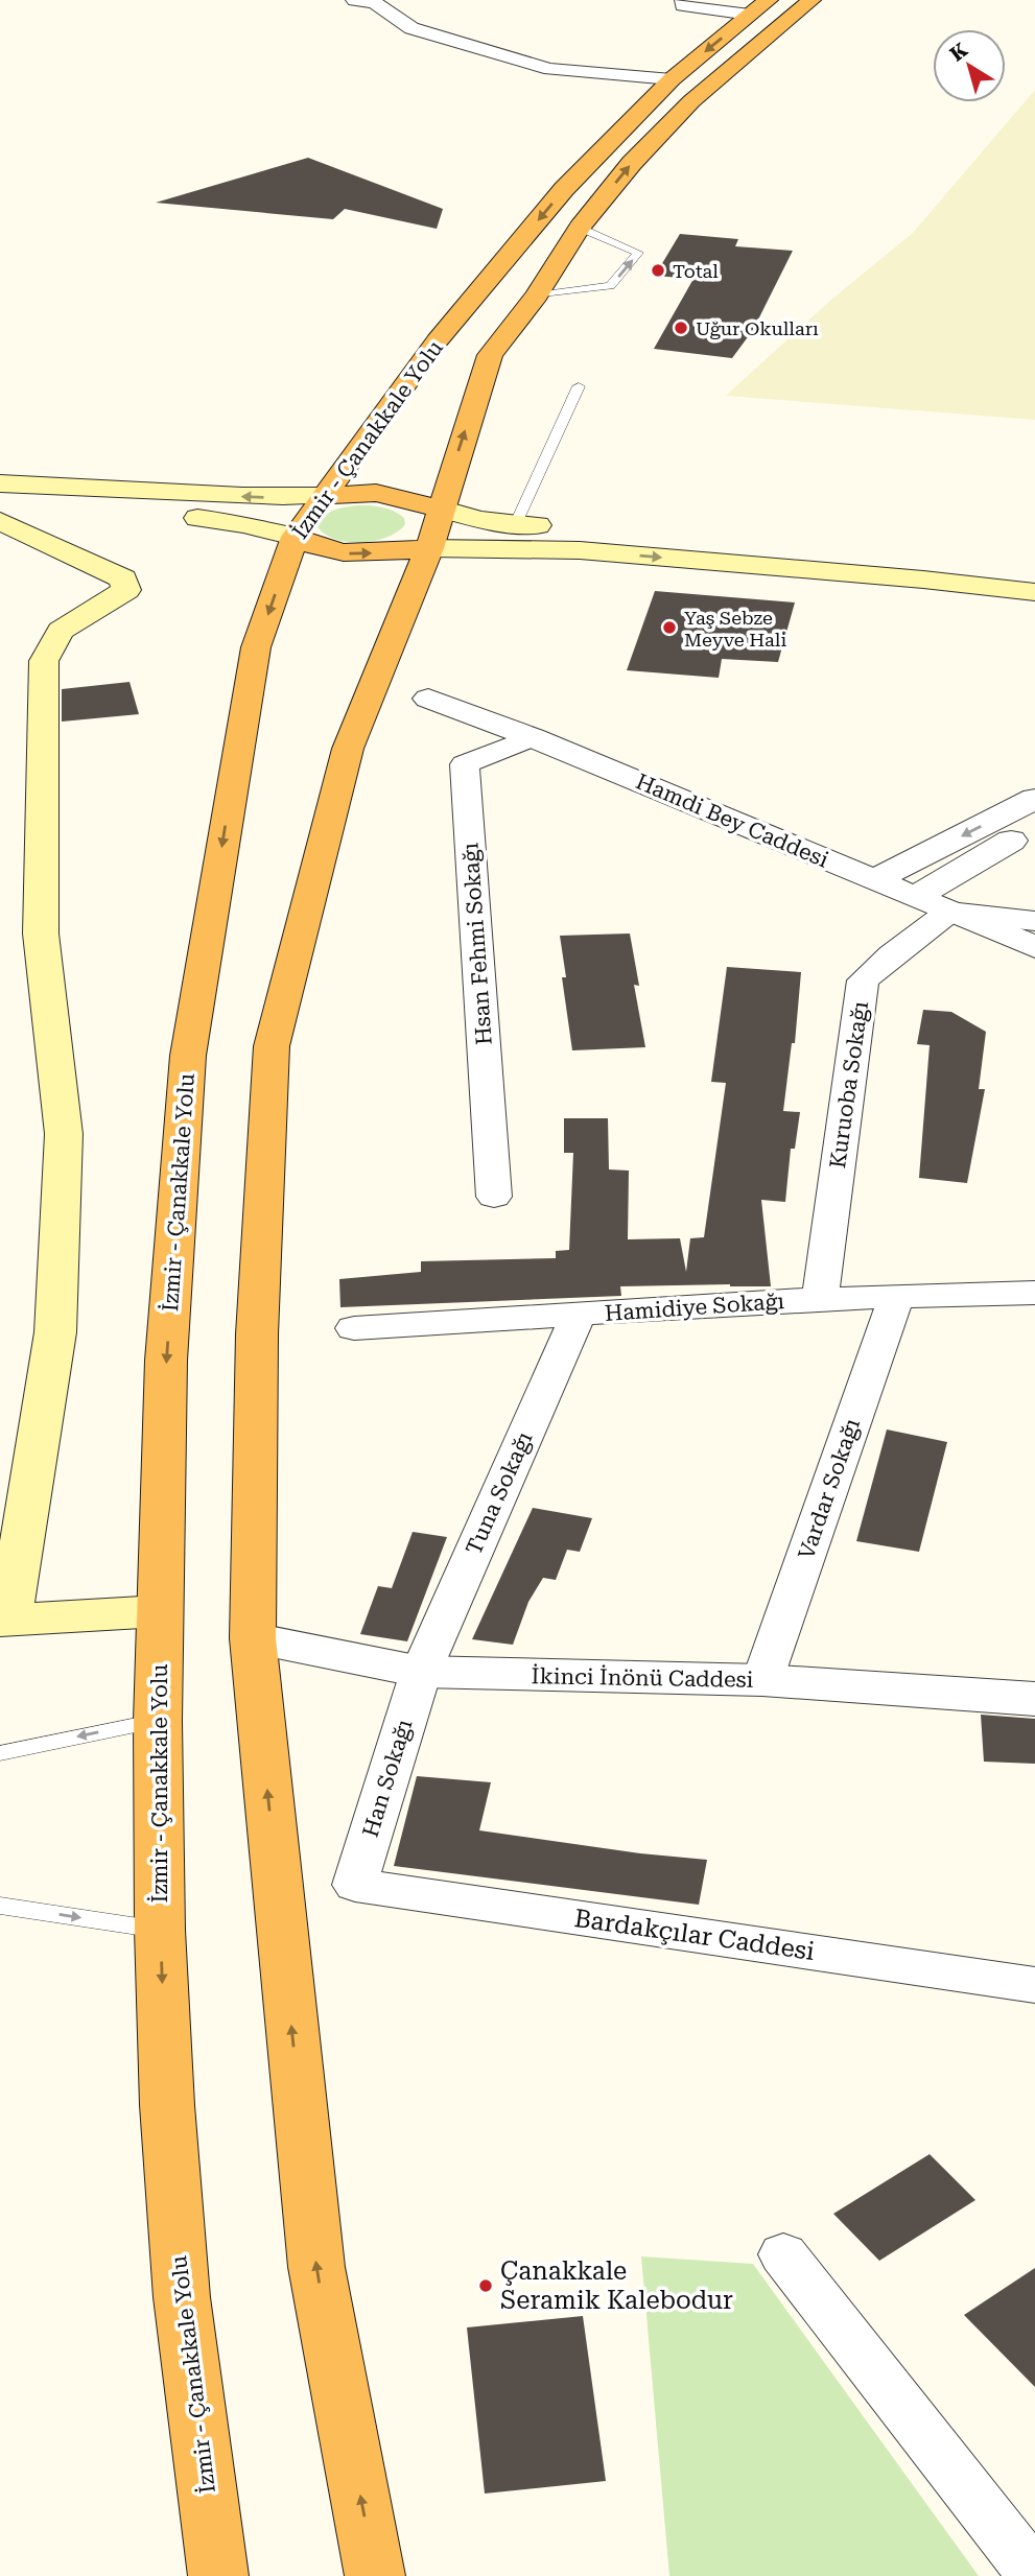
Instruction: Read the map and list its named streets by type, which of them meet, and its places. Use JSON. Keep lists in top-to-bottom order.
{
  "streets": {
    "highway": ["İzmir - Çanakkale Yolu"],
    "street": [
      "Hamdi Bey Caddesi",
      "Hsan Fehmi Sokağı",
      "Kuruoba Sokağı",
      "Hamidiye Sokağı",
      "Vardar Sokağı",
      "Tuna Sokağı",
      "İkinci İnönü Caddesi",
      "Han Sokağı",
      "Bardakçılar Caddesi"
    ]
  },
  "crossings": [
    ["Hamdi Bey Caddesi", "Hsan Fehmi Sokağı"],
    ["Hamdi Bey Caddesi", "Kuruoba Sokağı"],
    ["Kuruoba Sokağı", "Hamidiye Sokağı"],
    ["Hamidiye Sokağı", "Vardar Sokağı"],
    ["Hamidiye Sokağı", "Tuna Sokağı"],
    ["Vardar Sokağı", "İkinci İnönü Caddesi"],
    ["Tuna Sokağı", "İkinci İnönü Caddesi"],
    ["Tuna Sokağı", "Han Sokağı"],
    ["İkinci İnönü Caddesi", "Han Sokağı"],
    ["Han Sokağı", "Bardakçılar Caddesi"]
  ],
  "places": [
    "Total",
    "Uğur Okulları",
    "Yaş Sebze Meyve Hali",
    "Çanakkale Seramik Kalebodur"
  ],
  "north": "top left"
}
